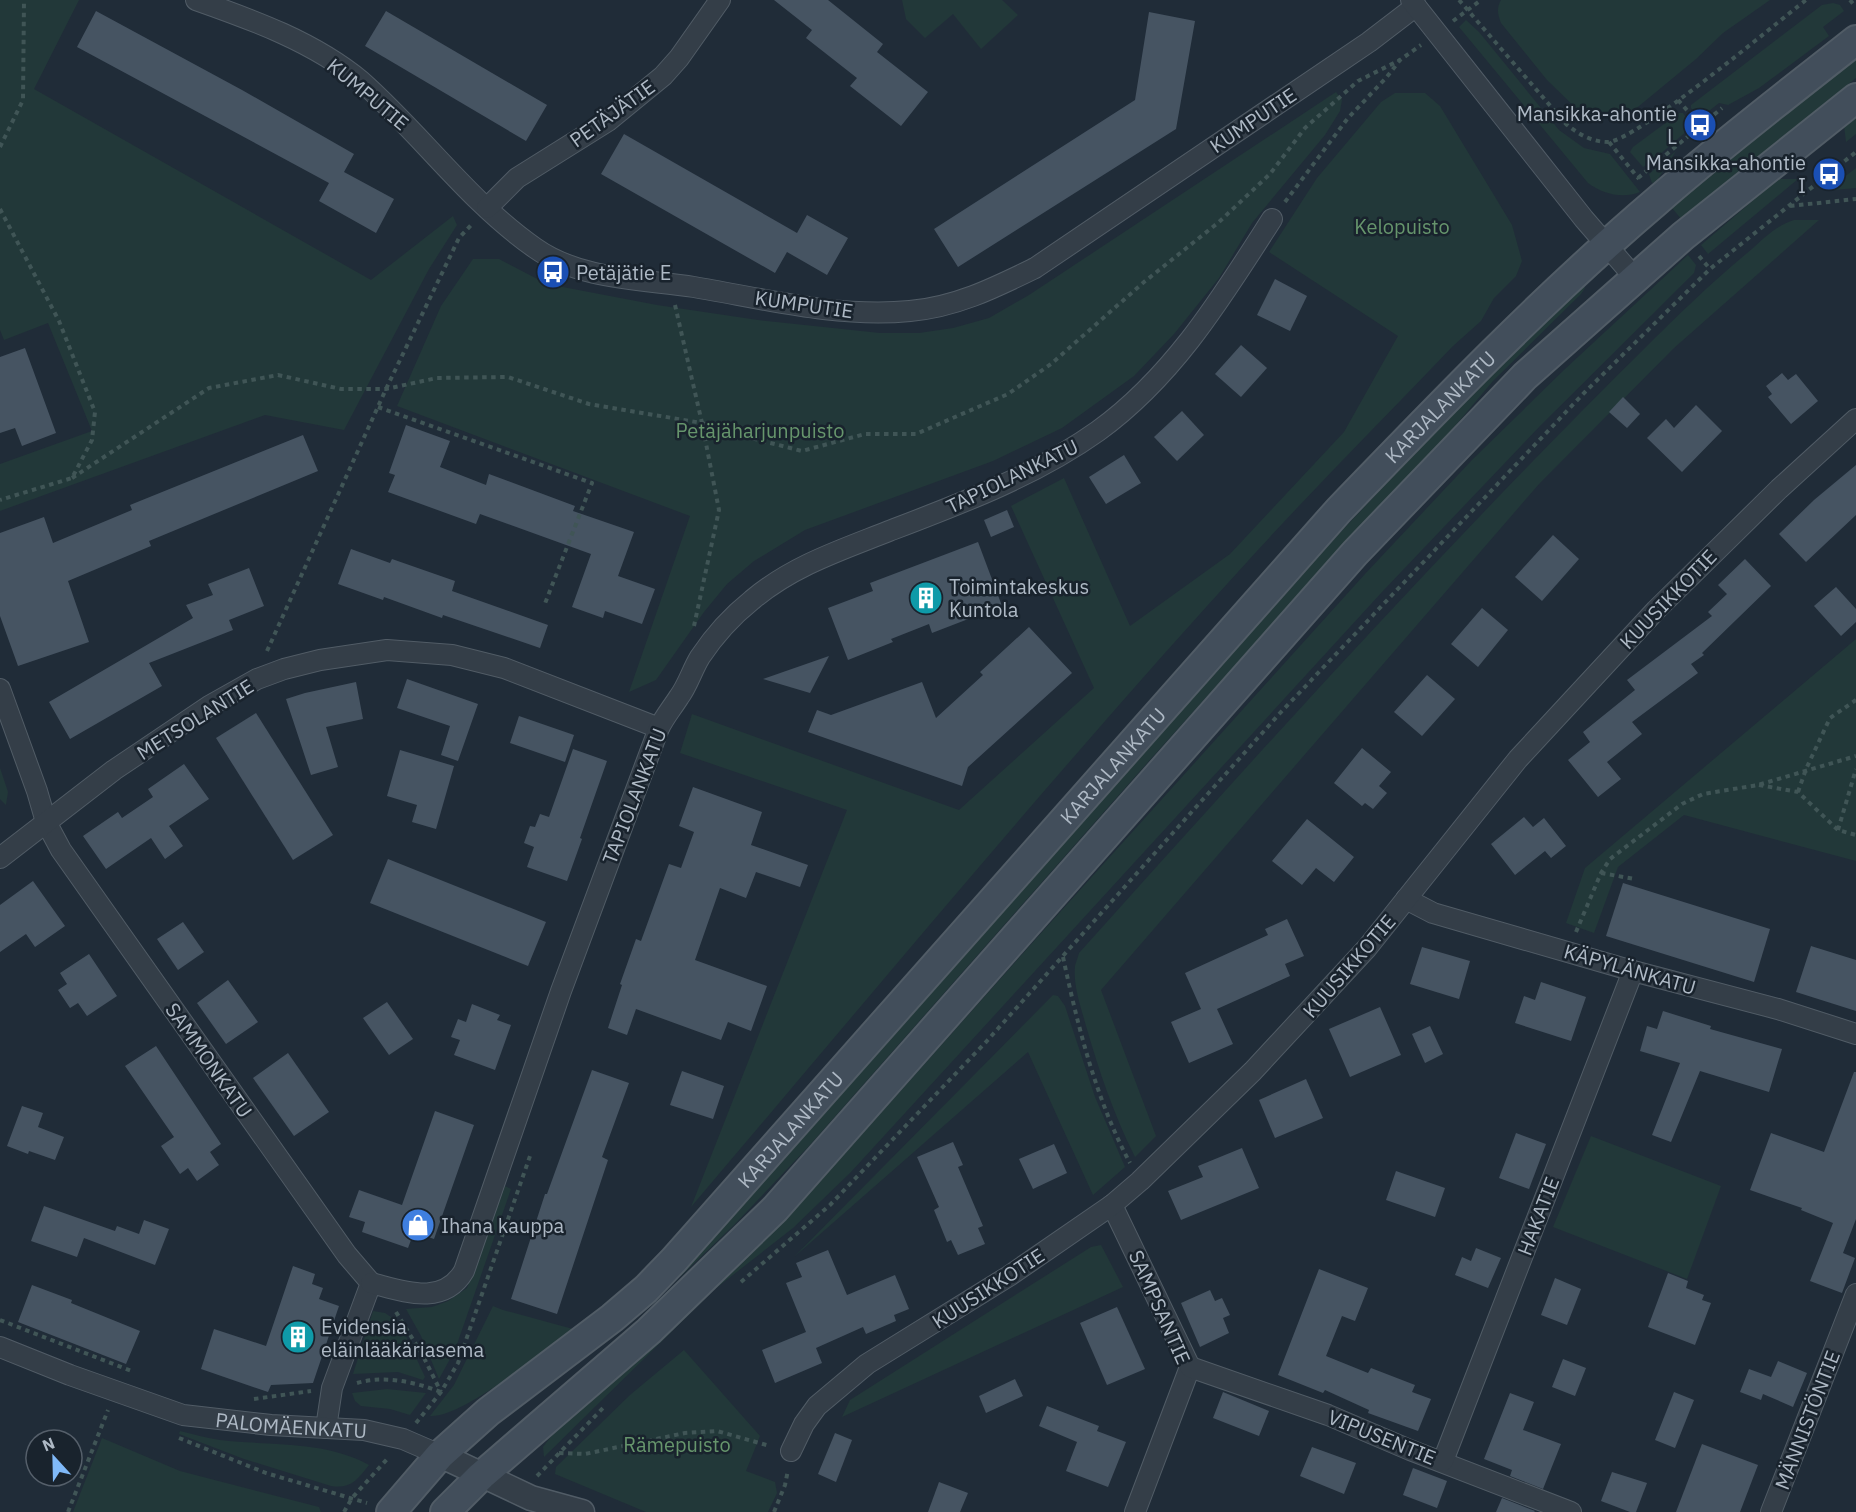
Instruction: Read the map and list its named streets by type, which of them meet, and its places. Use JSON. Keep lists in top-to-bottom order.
{
  "streets": {
    "main road": ["KARJALANKATU"],
    "street": [
      "KUMPUTIE",
      "PETÄJÄTIE",
      "TAPIOLANKATU",
      "KUUSIKKOTIE",
      "METSOLANTIE",
      "KÄPYLÄNKATU",
      "SAMMONKATU",
      "HAKATIE",
      "SAMPSANTIE",
      "MÄNNISTÖNTIE",
      "PALOMÄENKATU",
      "VIPUSENTIE"
    ]
  },
  "crossings": [
    ["KUMPUTIE", "PETÄJÄTIE"],
    ["KARJALANKATU", "PALOMÄENKATU"],
    ["TAPIOLANKATU", "METSOLANTIE"],
    ["TAPIOLANKATU", "SAMMONKATU"],
    ["KUUSIKKOTIE", "KÄPYLÄNKATU"],
    ["KUUSIKKOTIE", "SAMPSANTIE"],
    ["METSOLANTIE", "SAMMONKATU"],
    ["KÄPYLÄNKATU", "HAKATIE"],
    ["HAKATIE", "VIPUSENTIE"],
    ["SAMPSANTIE", "VIPUSENTIE"]
  ],
  "parks": ["Kelopuisto", "Petäjäharjunpuisto", "Rämepuisto"],
  "places": {
    "bus stop": ["Mansikka-ahontie L", "Mansikka-ahontie I", "Petäjätie E"],
    "building": ["Toimintakeskus Kuntola", "Evidensia eläinlääkäriasema"],
    "shop": ["Ihana kauppa"]
  },
  "north": "top"
}
